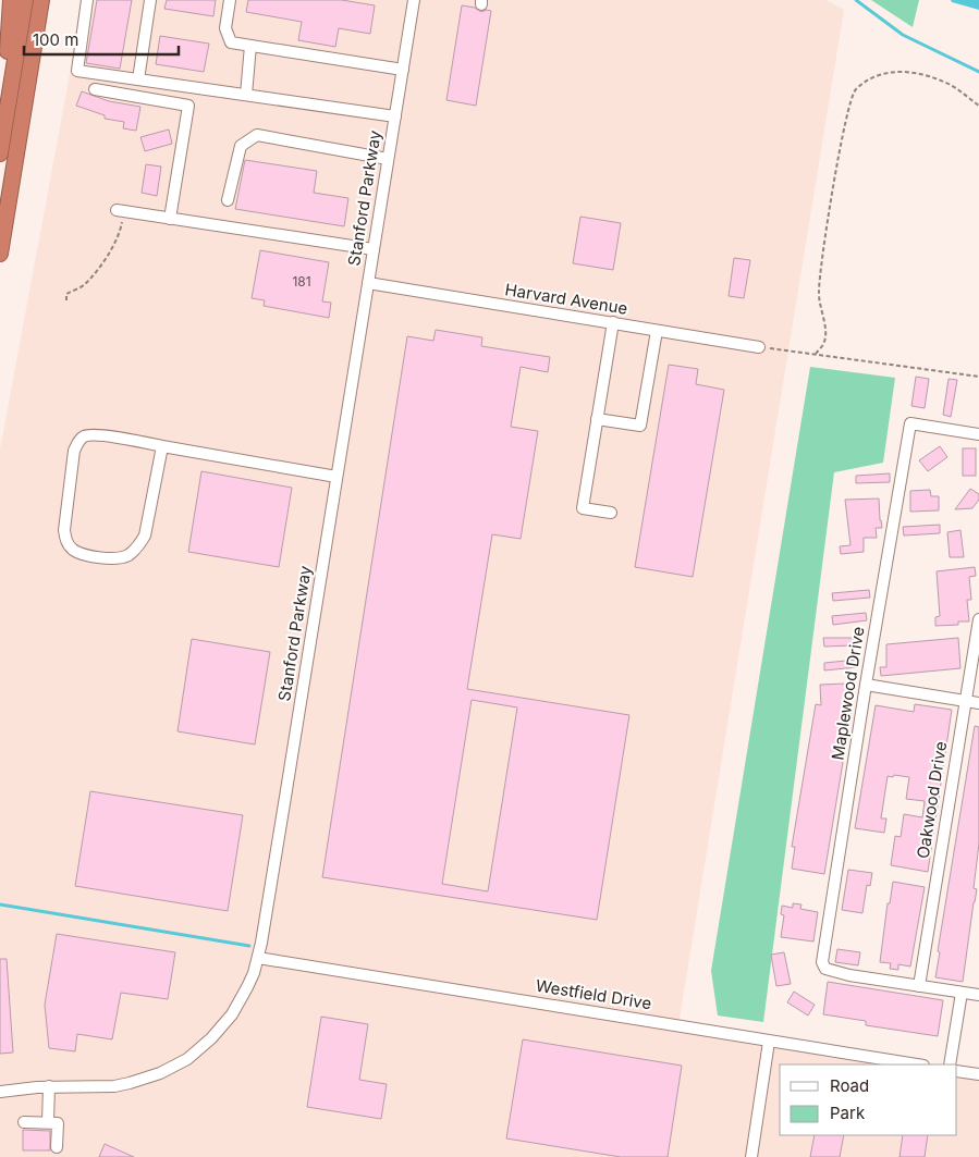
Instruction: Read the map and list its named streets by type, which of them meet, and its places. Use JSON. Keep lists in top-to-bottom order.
{
  "streets": {
    "street": [
      "Stanford Parkway",
      "Harvard Avenue",
      "Maplewood Drive",
      "Oakwood Drive",
      "Westfield Drive"
    ]
  },
  "crossings": [
    ["Stanford Parkway", "Harvard Avenue"],
    ["Stanford Parkway", "Westfield Drive"],
    ["Maplewood Drive", "Oakwood Drive"]
  ],
  "house_numbers": ["181"],
  "legend": ["Road", "Park"],
  "scale_bar": "100 m"
}
